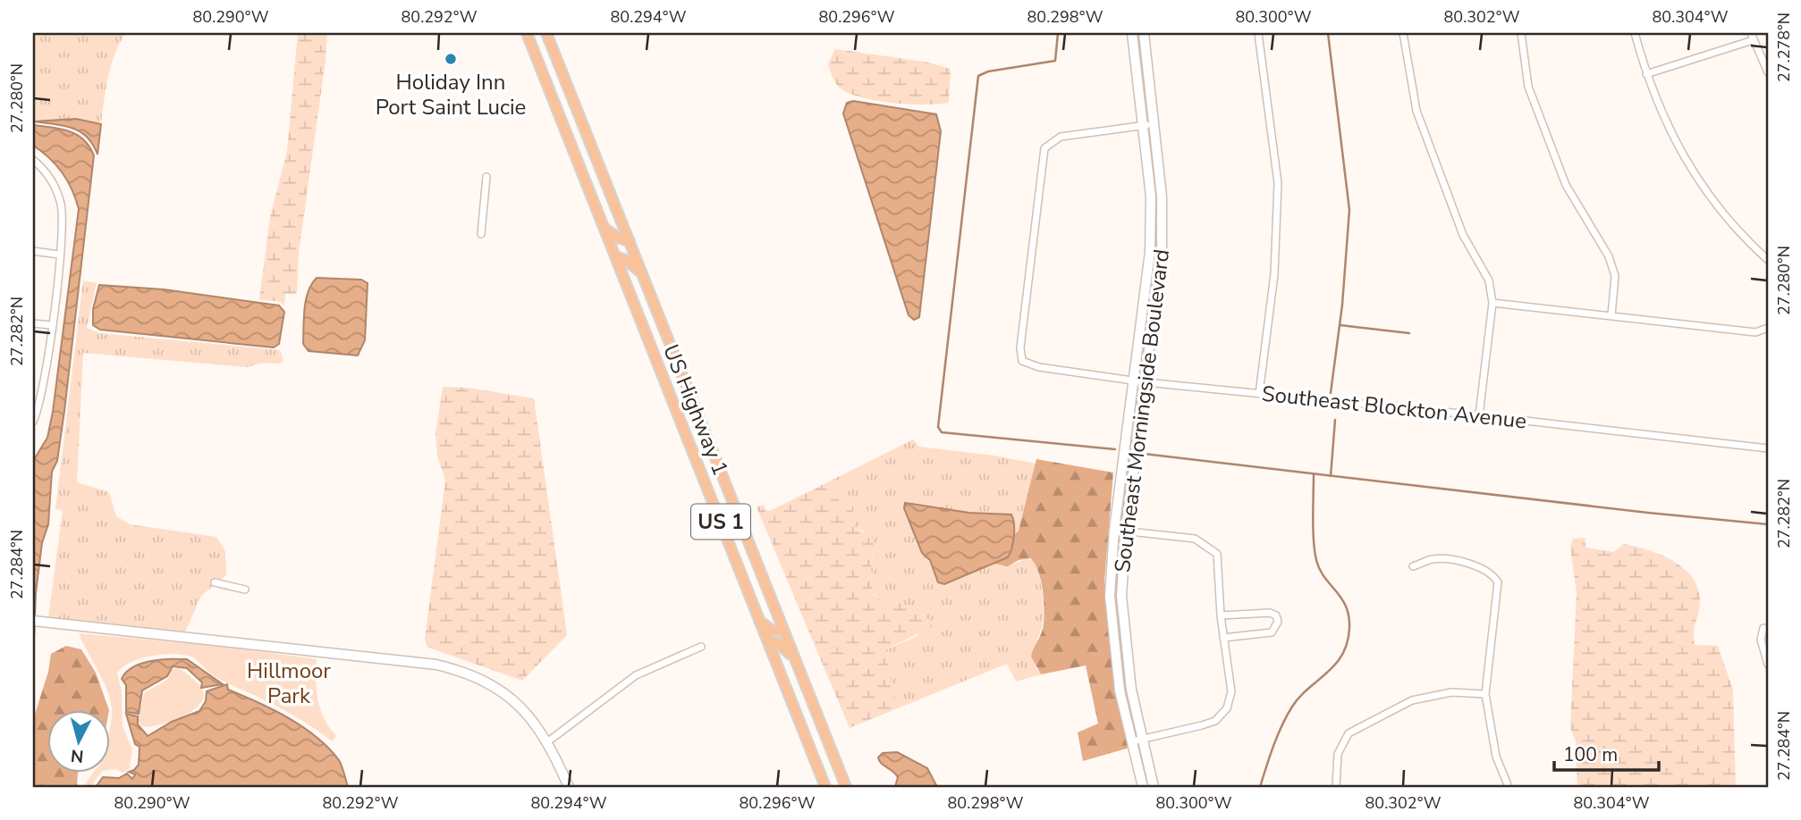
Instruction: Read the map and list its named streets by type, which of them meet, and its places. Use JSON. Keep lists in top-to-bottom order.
{
  "streets": {
    "main road": ["US Highway 1", "US 1"],
    "street": ["Southeast Blockton Avenue", "Southeast Morningside Boulevard"]
  },
  "crossings": [
    ["Southeast Blockton Avenue", "Southeast Morningside Boulevard"]
  ],
  "parks": ["Hillmoor Park"],
  "places": ["Holiday Inn Port Saint Lucie"],
  "scale_bar": "100 m",
  "north": "bottom",
  "coordinates": [
    "80.290°W",
    "80.292°W",
    "80.294°W",
    "80.296°W",
    "80.298°W",
    "80.300°W",
    "80.302°W",
    "80.304°W",
    "27.278°N",
    "27.280°N",
    "27.282°N",
    "27.284°N"
  ]
}
